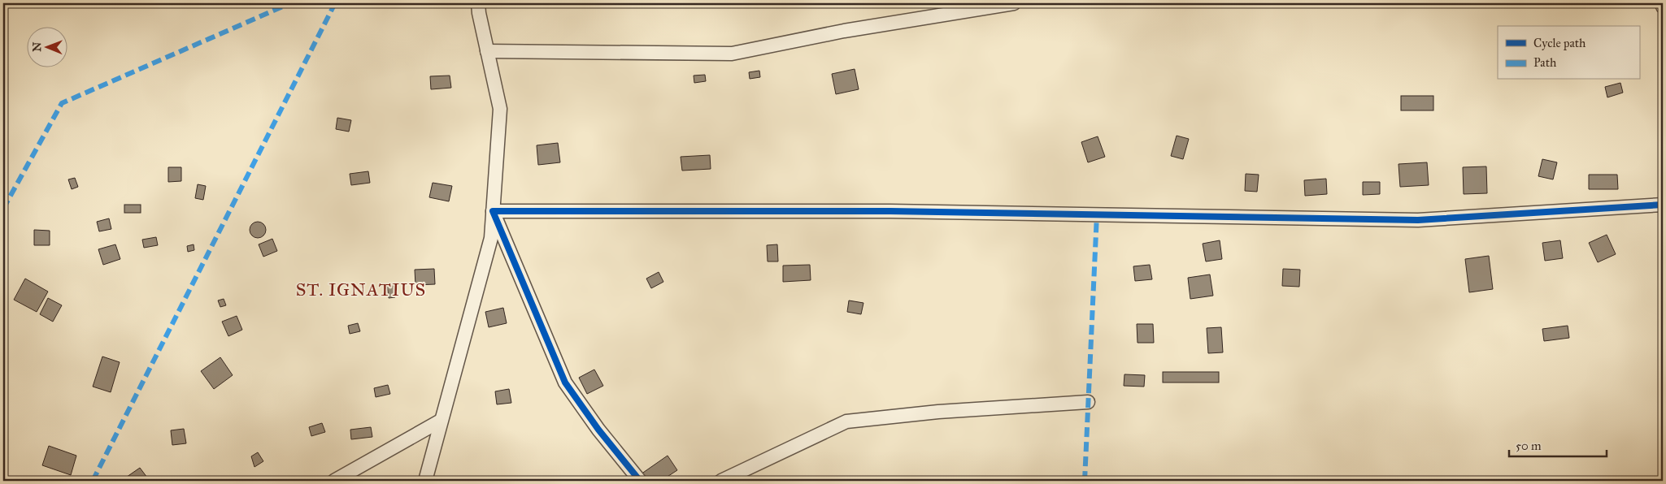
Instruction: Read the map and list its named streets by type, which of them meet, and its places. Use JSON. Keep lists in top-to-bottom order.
{
  "districts": ["ST. IGNATIUS"],
  "legend": ["Cycle path", "Path"],
  "scale_bar": "50 m",
  "north": "left"
}
